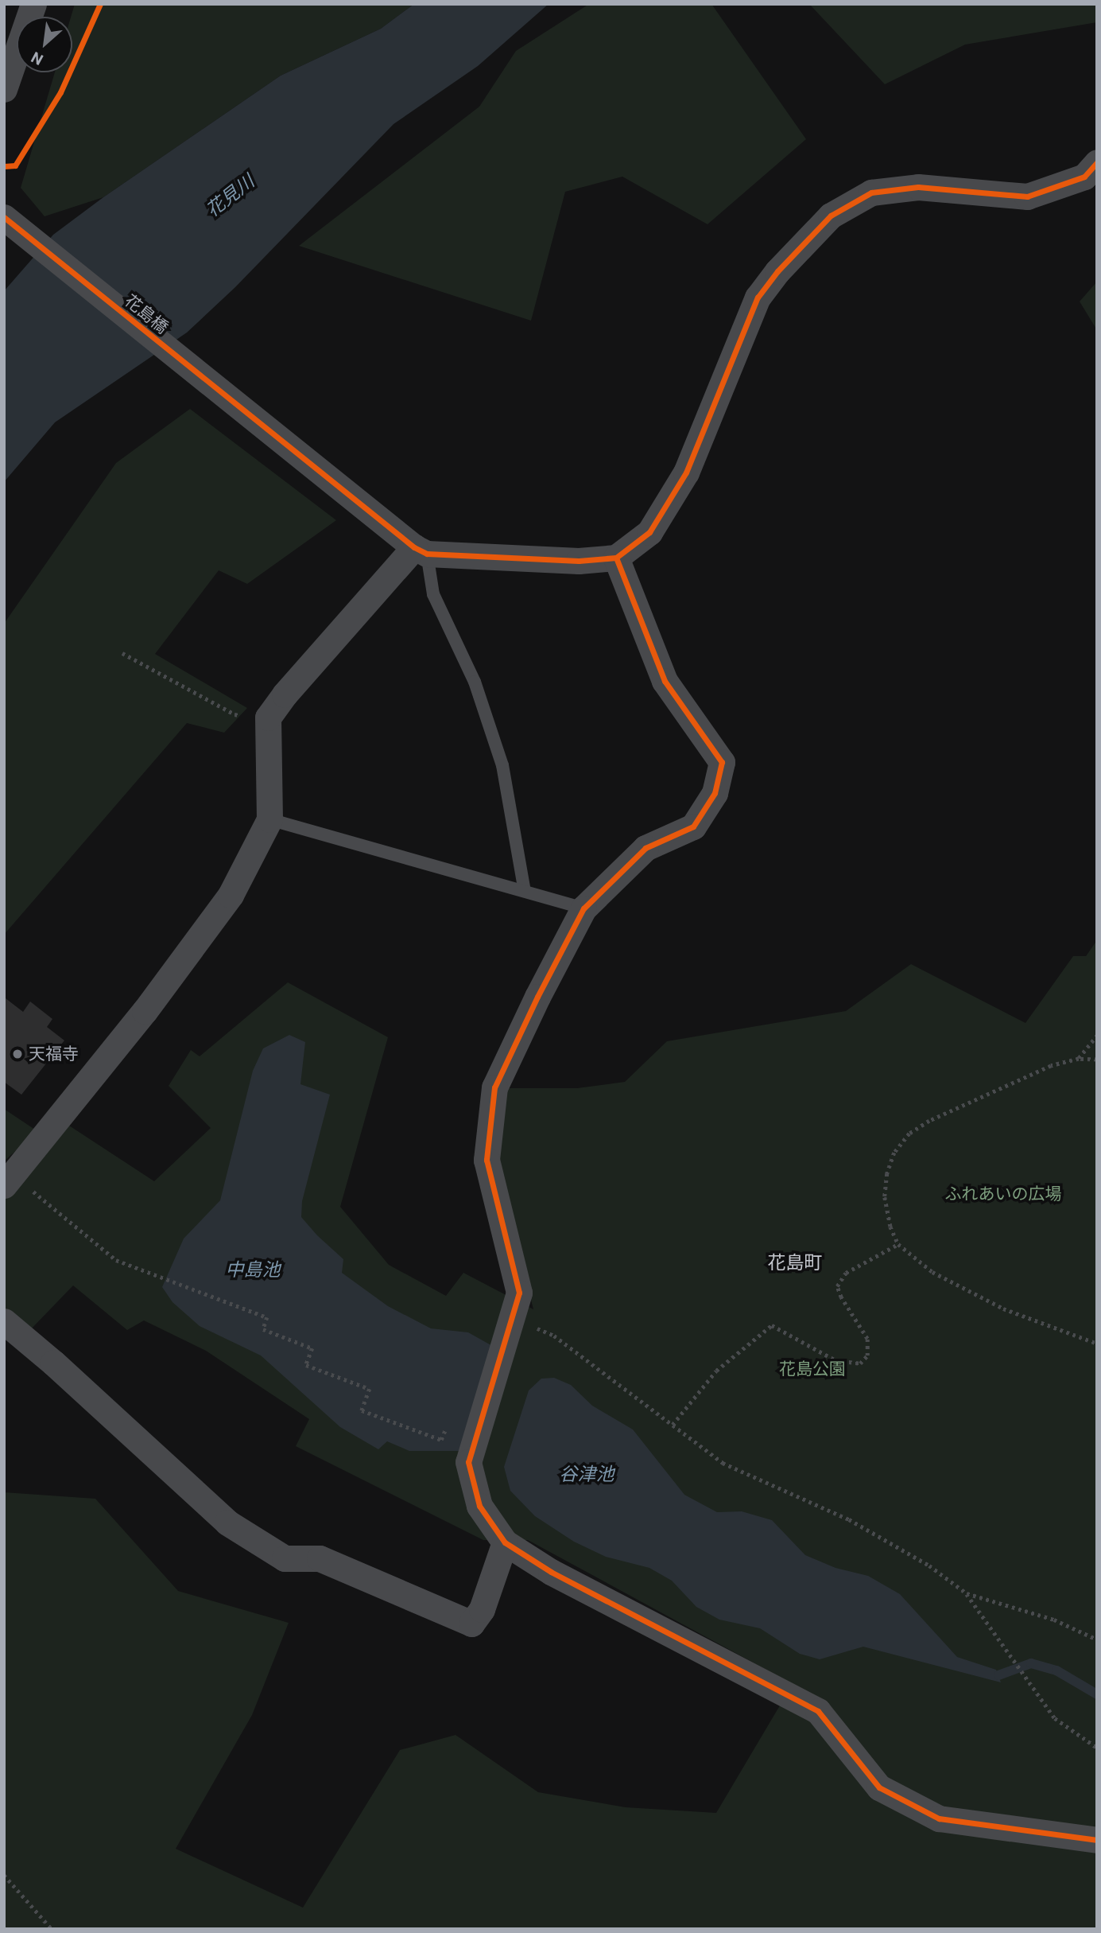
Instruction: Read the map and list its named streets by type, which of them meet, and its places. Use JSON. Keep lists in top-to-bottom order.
{
  "streets": {
    "street": ["花島橋"]
  },
  "districts": ["花島町"],
  "water": ["花見川", "中島池", "谷津池"],
  "parks": ["ふれあいの広場", "花島公園"],
  "places": ["天福寺"],
  "north": "bottom left"
}
